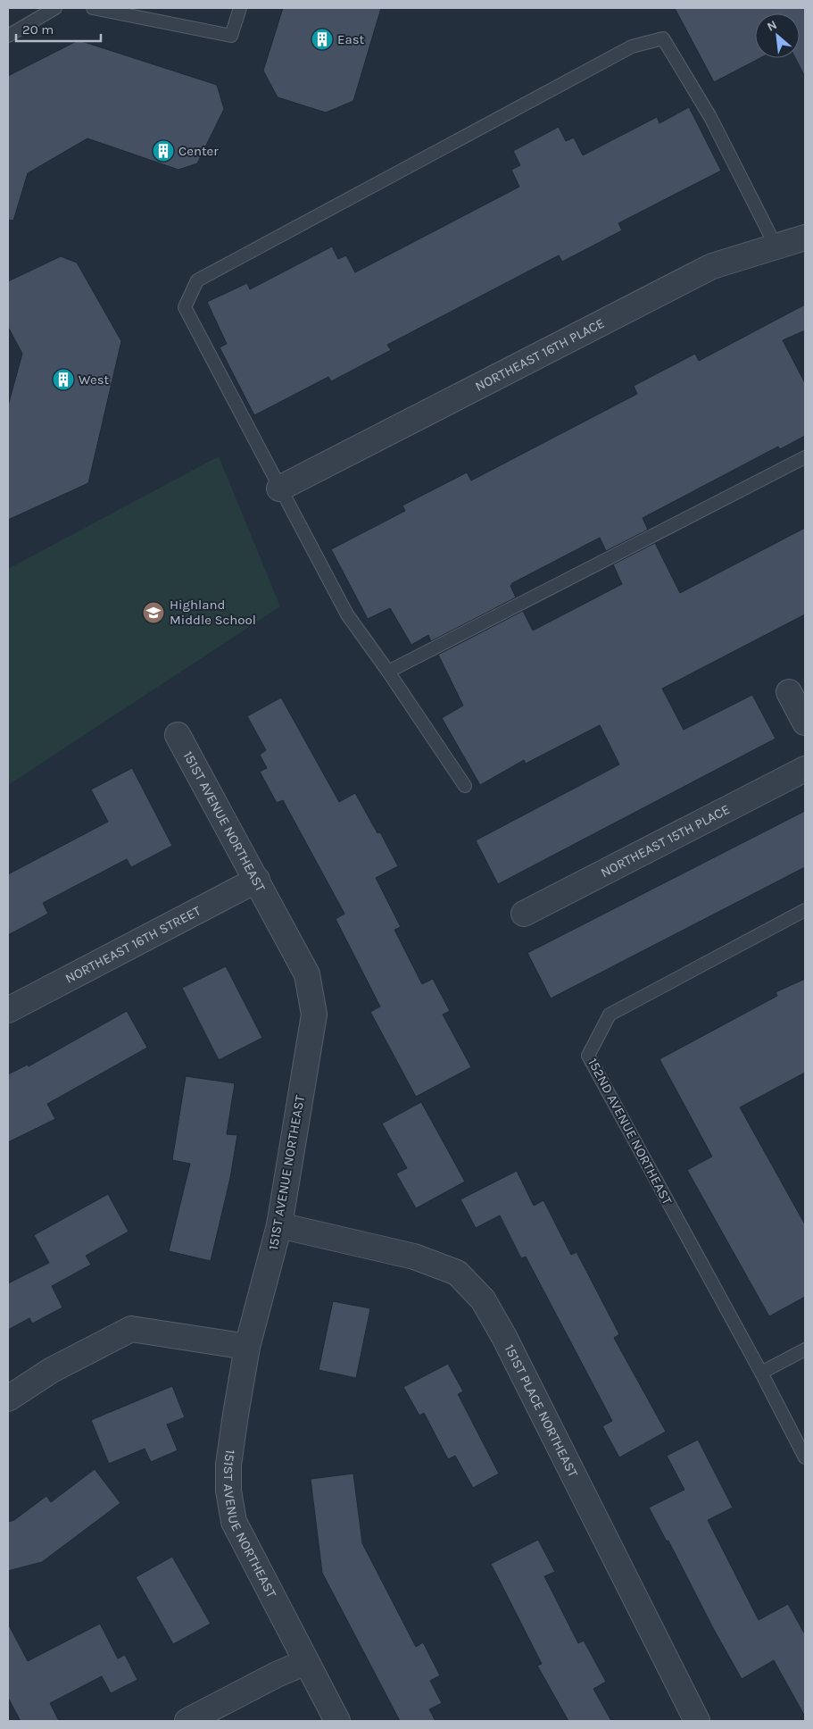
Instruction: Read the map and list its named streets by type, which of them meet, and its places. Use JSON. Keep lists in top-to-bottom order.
{
  "streets": {
    "street": [
      "NORTHEAST 16TH PLACE",
      "151ST AVENUE NORTHEAST",
      "NORTHEAST 15TH PLACE",
      "NORTHEAST 16TH STREET",
      "151ST PLACE NORTHEAST"
    ],
    "lane": ["152ND AVENUE NORTHEAST"]
  },
  "crossings": [
    ["151ST AVENUE NORTHEAST", "NORTHEAST 16TH STREET"],
    ["151ST AVENUE NORTHEAST", "151ST PLACE NORTHEAST"]
  ],
  "places": {
    "building": ["East", "Center", "West"],
    "school or university": ["Highland Middle School"]
  },
  "scale_bar": "20 m",
  "north": "top left"
}
